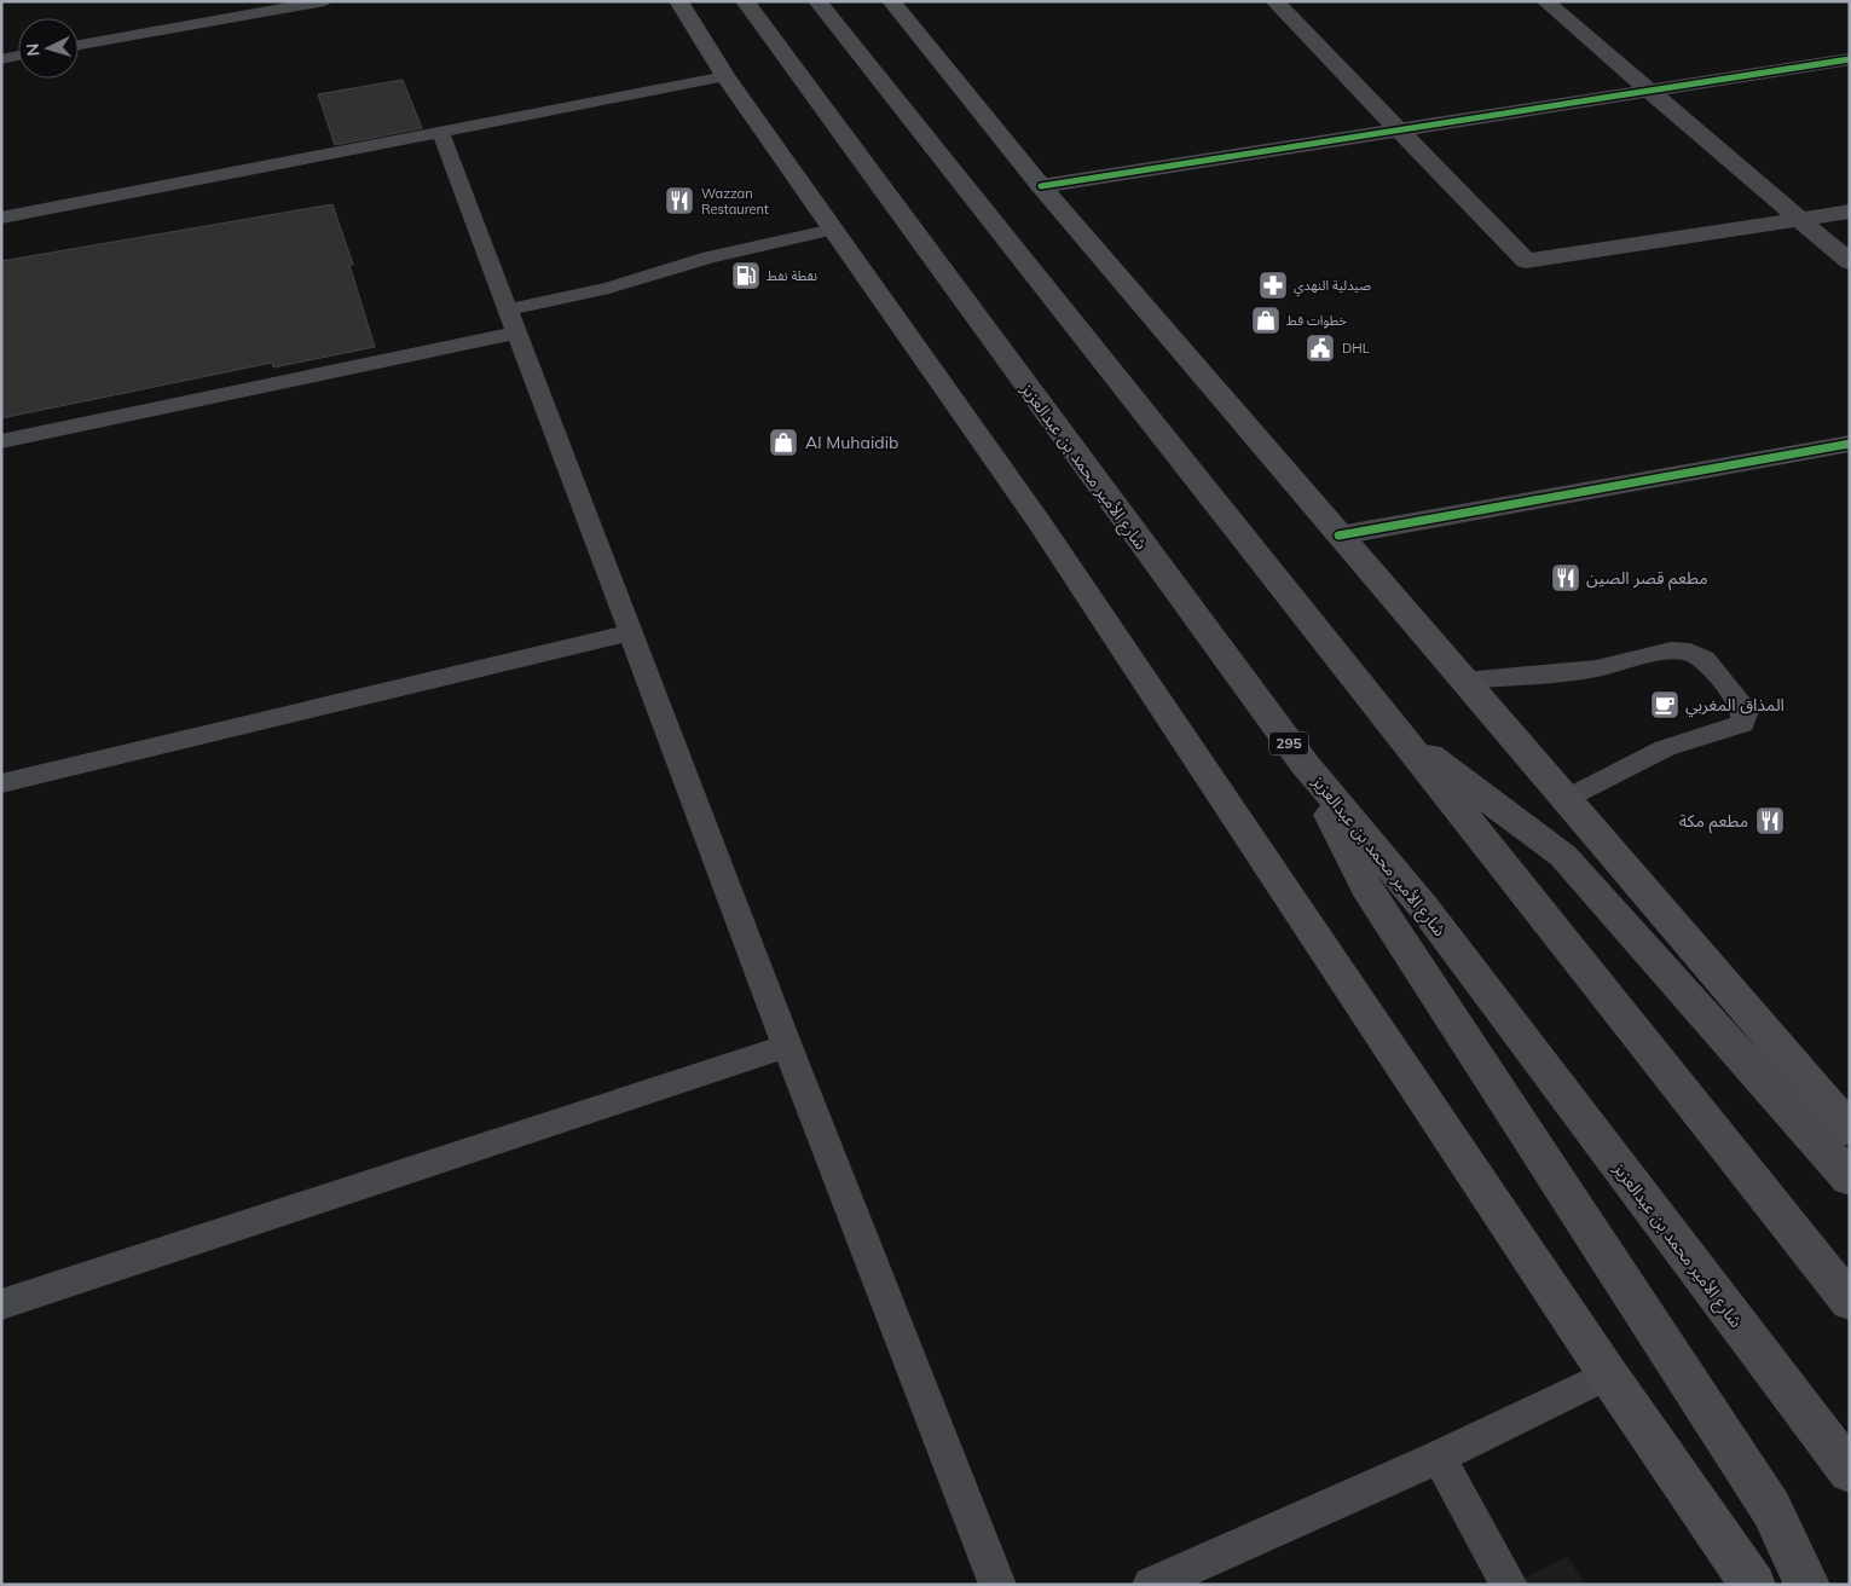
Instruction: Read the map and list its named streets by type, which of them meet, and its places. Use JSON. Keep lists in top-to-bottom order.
{
  "streets": {
    "main road": ["شارع الأمير محمد بن عبدالعزيز", "295"]
  },
  "places": {
    "restaurant": ["Wazzan Restaurent", "مطعم قصر الصين", "مطعم مكة"],
    "fuel station": ["نقطة نفط"],
    "pharmacy": ["صيدلية النهدي"],
    "shop": ["خطوات قط", "Al Muhaidib"],
    "public building": ["DHL"],
    "cafe": ["المذاق المغربي"]
  },
  "north": "left"
}
